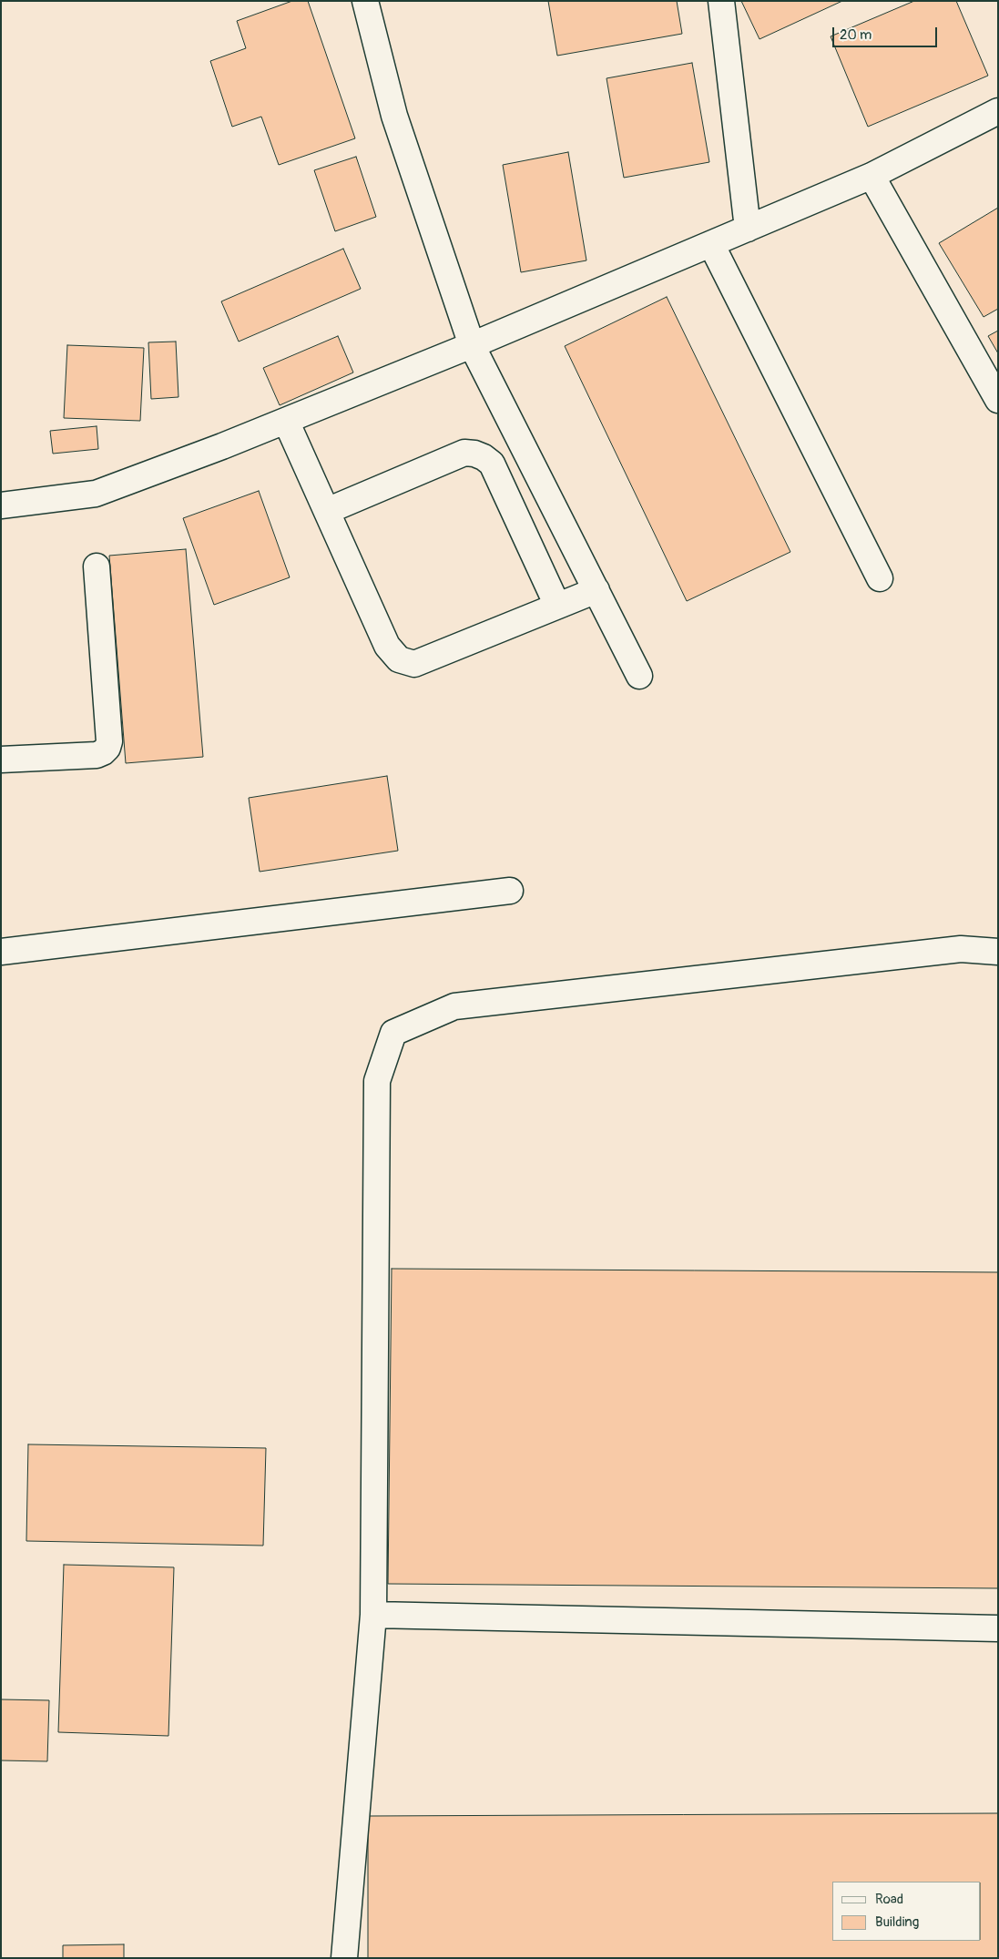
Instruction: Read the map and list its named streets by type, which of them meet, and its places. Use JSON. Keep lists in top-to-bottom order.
{
  "legend": ["Road", "Building"],
  "scale_bar": "20 m"
}
